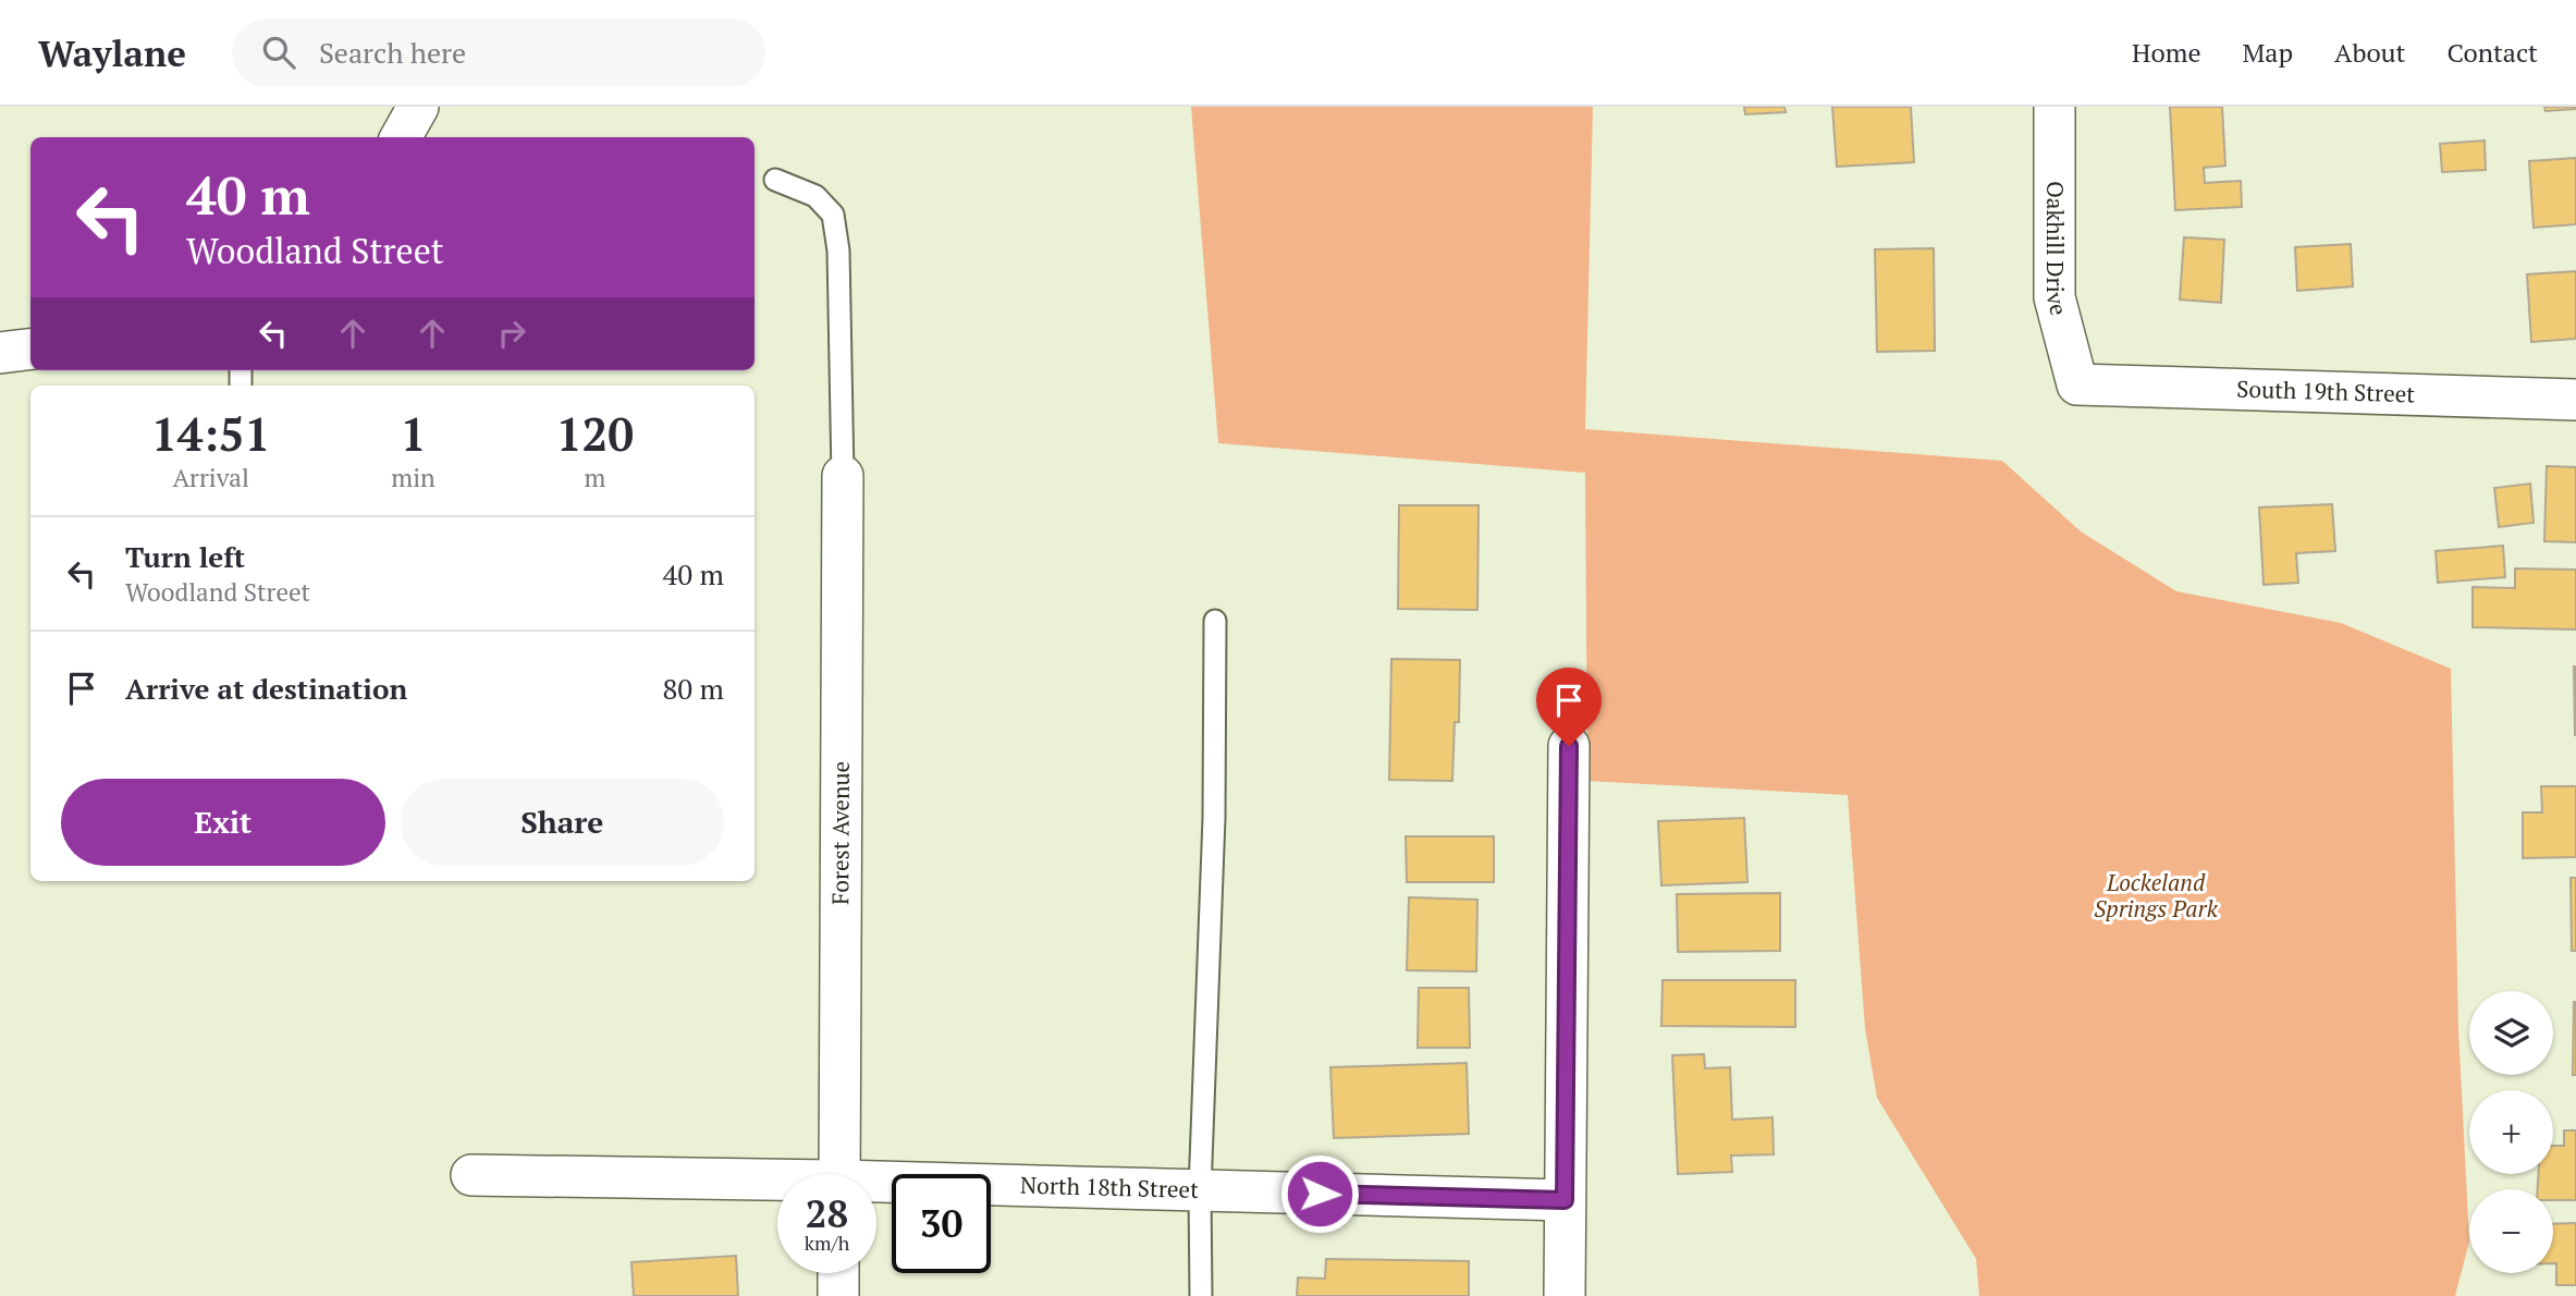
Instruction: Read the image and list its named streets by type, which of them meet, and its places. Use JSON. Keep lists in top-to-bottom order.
{
  "streets": {
    "street": [
      "Oakhill Drive",
      "South 19th Street",
      "Forest Avenue",
      "North 18th Street"
    ]
  },
  "crossings": [
    ["Oakhill Drive", "South 19th Street"]
  ],
  "parks": ["Lockeland Springs Park"],
  "page": {
    "header": "Waylane",
    "search": "Search here",
    "nav": [
      "Home",
      "Map",
      "About",
      "Contact"
    ],
    "turn": ["40 m", "Woodland Street"],
    "eta": [
      "14:51",
      "Arrival",
      "1",
      "min",
      "120",
      "m"
    ],
    "list": [
      {
        "name": "Turn left",
        "note": "Woodland Street",
        "value": "40 m"
      },
      {
        "name": "Arrive at destination",
        "value": "80 m"
      }
    ],
    "buttons": ["Exit", "Share"],
    "map_buttons": ["+", "−"],
    "speed": "28 km/h",
    "limit": "30"
  }
}
